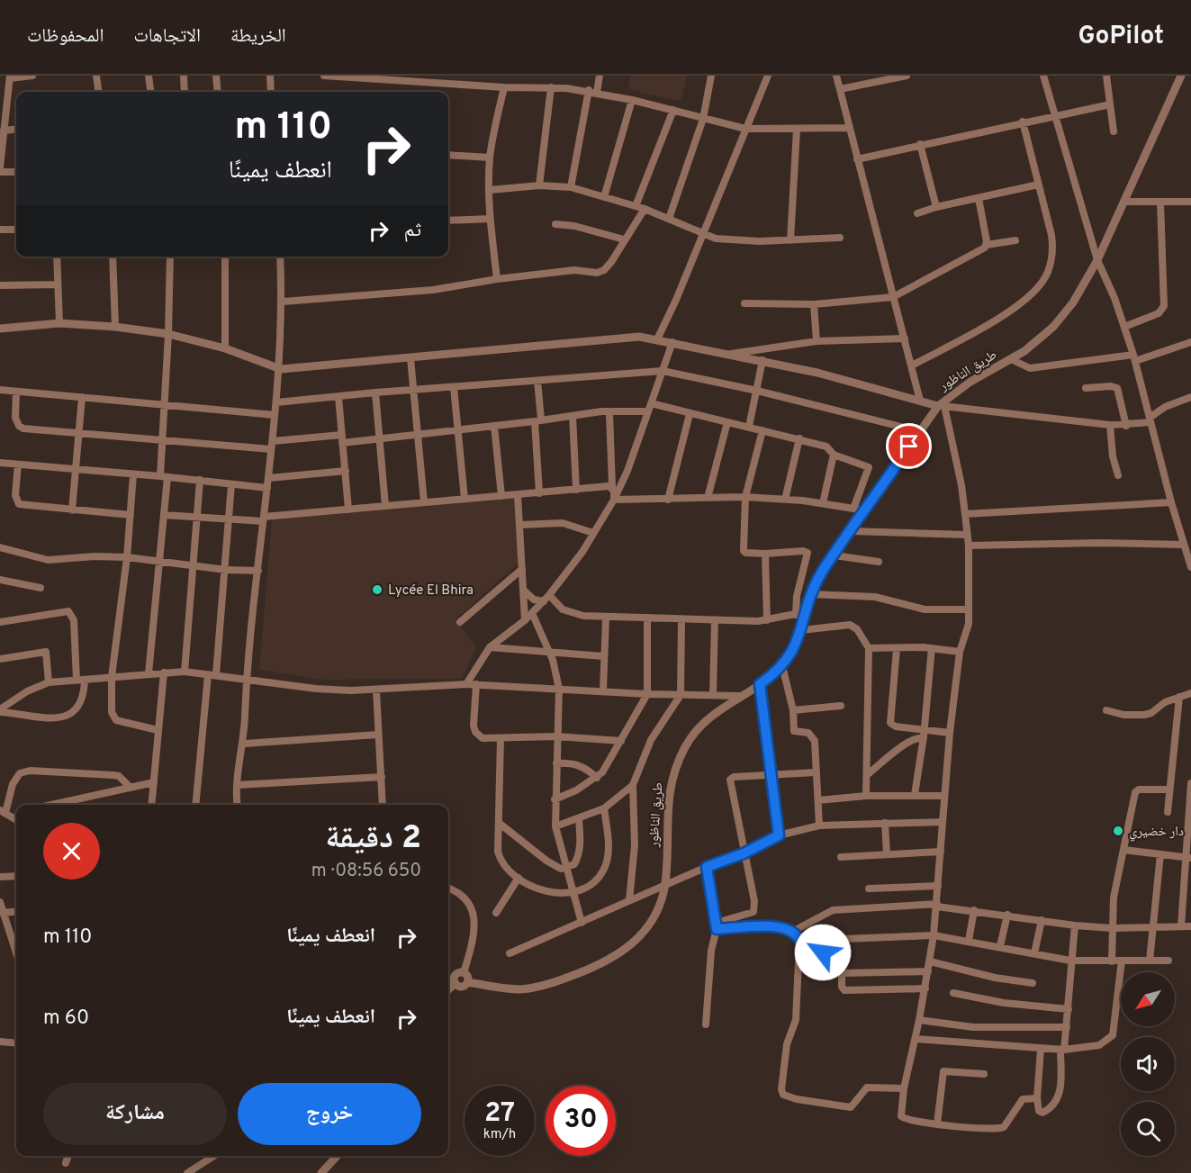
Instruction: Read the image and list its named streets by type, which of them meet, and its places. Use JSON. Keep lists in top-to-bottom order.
{
  "streets": {
    "street": ["طريق الناظور"]
  },
  "places": ["Lycée El Bhira", "دار خضيري"],
  "north": "bottom left",
  "page": {
    "header": "GoPilot",
    "nav": ["الخريطة", "الاتجاهات", "المحفوظات"],
    "turn": ["110 m", "انعطف يمينًا"],
    "then": "ثم",
    "heading": ["2 دقيقة", "650 m · 08:56"],
    "list": [
      {
        "name": "انعطف يمينًا",
        "value": "110 m"
      },
      {
        "name": "انعطف يمينًا",
        "value": "60 m"
      }
    ],
    "buttons": ["خروج", "مشاركة"],
    "speed": "27 km/h",
    "limit": "30"
  }
}
